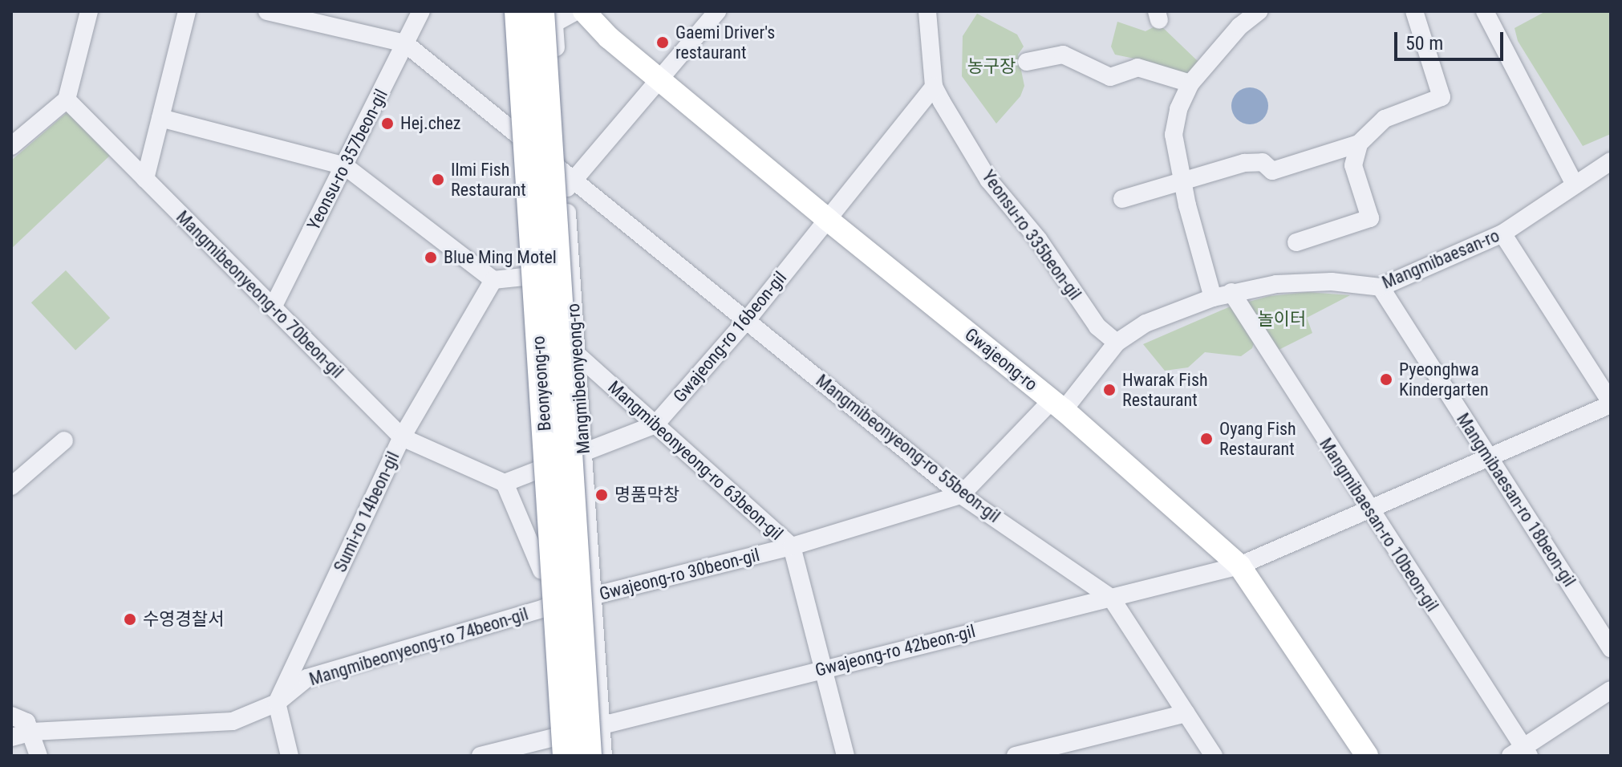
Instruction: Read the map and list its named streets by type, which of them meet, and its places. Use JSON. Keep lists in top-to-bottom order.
{
  "streets": {
    "highway": ["Beonyeong-ro"],
    "main road": ["Gwajeong-ro"],
    "street": [
      "Yeonsu-ro 357beon-gil",
      "Yeonsu-ro 335beon-gil",
      "Mangmibaesan-ro",
      "Mangmibeonyeong-ro 70beon-gil",
      "Gwajeong-ro 16beon-gil",
      "Mangmibeonyeong-ro",
      "Mangmibeonyeong-ro 55beon-gil",
      "Mangmibeonyeong-ro 63beon-gil",
      "Mangmibaesan-ro 18beon-gil",
      "Sumi-ro 14beon-gil",
      "Mangmibaesan-ro 10beon-gil",
      "Gwajeong-ro 30beon-gil",
      "Mangmibeonyeong-ro 74beon-gil",
      "Gwajeong-ro 42beon-gil"
    ]
  },
  "crossings": [
    ["Yeonsu-ro 357beon-gil", "Mangmibeonyeong-ro 70beon-gil"],
    ["Yeonsu-ro 357beon-gil", "Mangmibeonyeong-ro 55beon-gil"],
    ["Yeonsu-ro 335beon-gil", "Mangmibaesan-ro"],
    ["Yeonsu-ro 335beon-gil", "Gwajeong-ro 16beon-gil"],
    ["Mangmibaesan-ro", "Gwajeong-ro"],
    ["Mangmibaesan-ro", "Mangmibaesan-ro 18beon-gil"],
    ["Mangmibaesan-ro", "Mangmibaesan-ro 10beon-gil"],
    ["Mangmibaesan-ro", "Gwajeong-ro 30beon-gil"],
    ["Mangmibeonyeong-ro 70beon-gil", "Sumi-ro 14beon-gil"],
    ["Gwajeong-ro 16beon-gil", "Gwajeong-ro"],
    ["Gwajeong-ro 16beon-gil", "Mangmibeonyeong-ro"],
    ["Gwajeong-ro 16beon-gil", "Mangmibeonyeong-ro 55beon-gil"],
    ["Gwajeong-ro 16beon-gil", "Mangmibeonyeong-ro 63beon-gil"],
    ["Gwajeong-ro", "Mangmibeonyeong-ro"],
    ["Gwajeong-ro", "Gwajeong-ro 30beon-gil"],
    ["Gwajeong-ro", "Gwajeong-ro 42beon-gil"],
    ["Mangmibeonyeong-ro", "Mangmibeonyeong-ro 55beon-gil"],
    ["Mangmibeonyeong-ro", "Mangmibeonyeong-ro 63beon-gil"],
    ["Mangmibeonyeong-ro", "Gwajeong-ro 30beon-gil"],
    ["Mangmibeonyeong-ro", "Gwajeong-ro 42beon-gil"],
    ["Beonyeong-ro", "Gwajeong-ro 42beon-gil"],
    ["Mangmibeonyeong-ro 55beon-gil", "Gwajeong-ro 30beon-gil"],
    ["Mangmibeonyeong-ro 55beon-gil", "Gwajeong-ro 42beon-gil"],
    ["Mangmibeonyeong-ro 63beon-gil", "Gwajeong-ro 30beon-gil"],
    ["Mangmibeonyeong-ro 63beon-gil", "Gwajeong-ro 42beon-gil"],
    ["Mangmibaesan-ro 18beon-gil", "Gwajeong-ro 42beon-gil"],
    ["Sumi-ro 14beon-gil", "Mangmibeonyeong-ro 74beon-gil"],
    ["Mangmibaesan-ro 10beon-gil", "Gwajeong-ro 42beon-gil"],
    ["Gwajeong-ro 30beon-gil", "Mangmibeonyeong-ro 74beon-gil"]
  ],
  "parks": ["농구장", "놀이터"],
  "places": [
    "Gaemi Driver's restaurant",
    "Hej.chez",
    "Ilmi Fish Restaurant",
    "Blue Ming Motel",
    "Pyeonghwa Kindergarten",
    "Hwarak Fish Restaurant",
    "Oyang Fish Restaurant",
    "명품막창",
    "수영경찰서"
  ],
  "scale_bar": "50 m"
}
